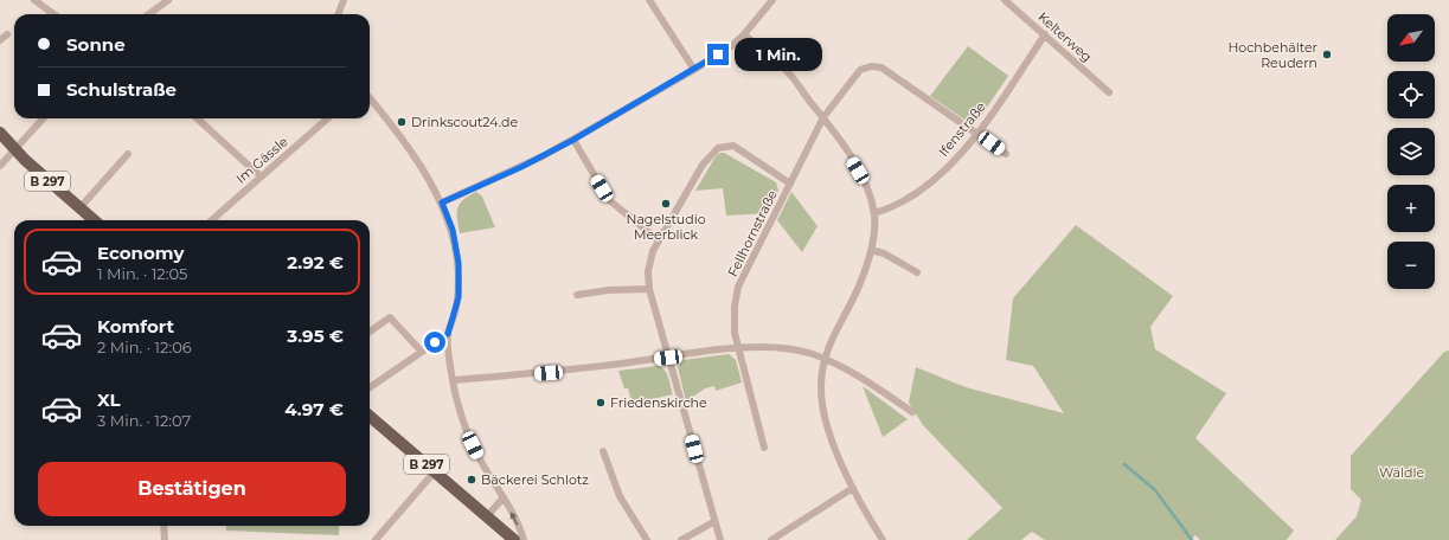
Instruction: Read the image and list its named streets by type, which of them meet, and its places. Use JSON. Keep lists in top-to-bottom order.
{
  "streets": {
    "main road": ["B 297"],
    "street": [
      "Kelterweg",
      "Ifenstraße",
      "Im Gässle",
      "Fellhornstraße"
    ]
  },
  "crossings": [
    ["Kelterweg", "Ifenstraße"],
    ["Ifenstraße", "Fellhornstraße"]
  ],
  "parks": ["Wäldle"],
  "places": [
    "Hochbehälter Reudern",
    "Drinkscout24.de",
    "Nagelstudio Meerblick",
    "Friedenskirche",
    "Bäckerei Schlotz"
  ],
  "north": "bottom left",
  "page": {
    "map_buttons": ["+", "−"],
    "banner": ["Sonne", "Schulstraße"],
    "bubble": "1 Min.",
    "list": [
      {
        "name": "Economy",
        "note": "1 Min. · 12:05",
        "value": "2.92 €"
      },
      {
        "name": "Komfort",
        "note": "2 Min. · 12:06",
        "value": "3.95 €"
      },
      {
        "name": "XL",
        "note": "3 Min. · 12:07",
        "value": "4.97 €"
      }
    ],
    "buttons": "Bestätigen"
  }
}
